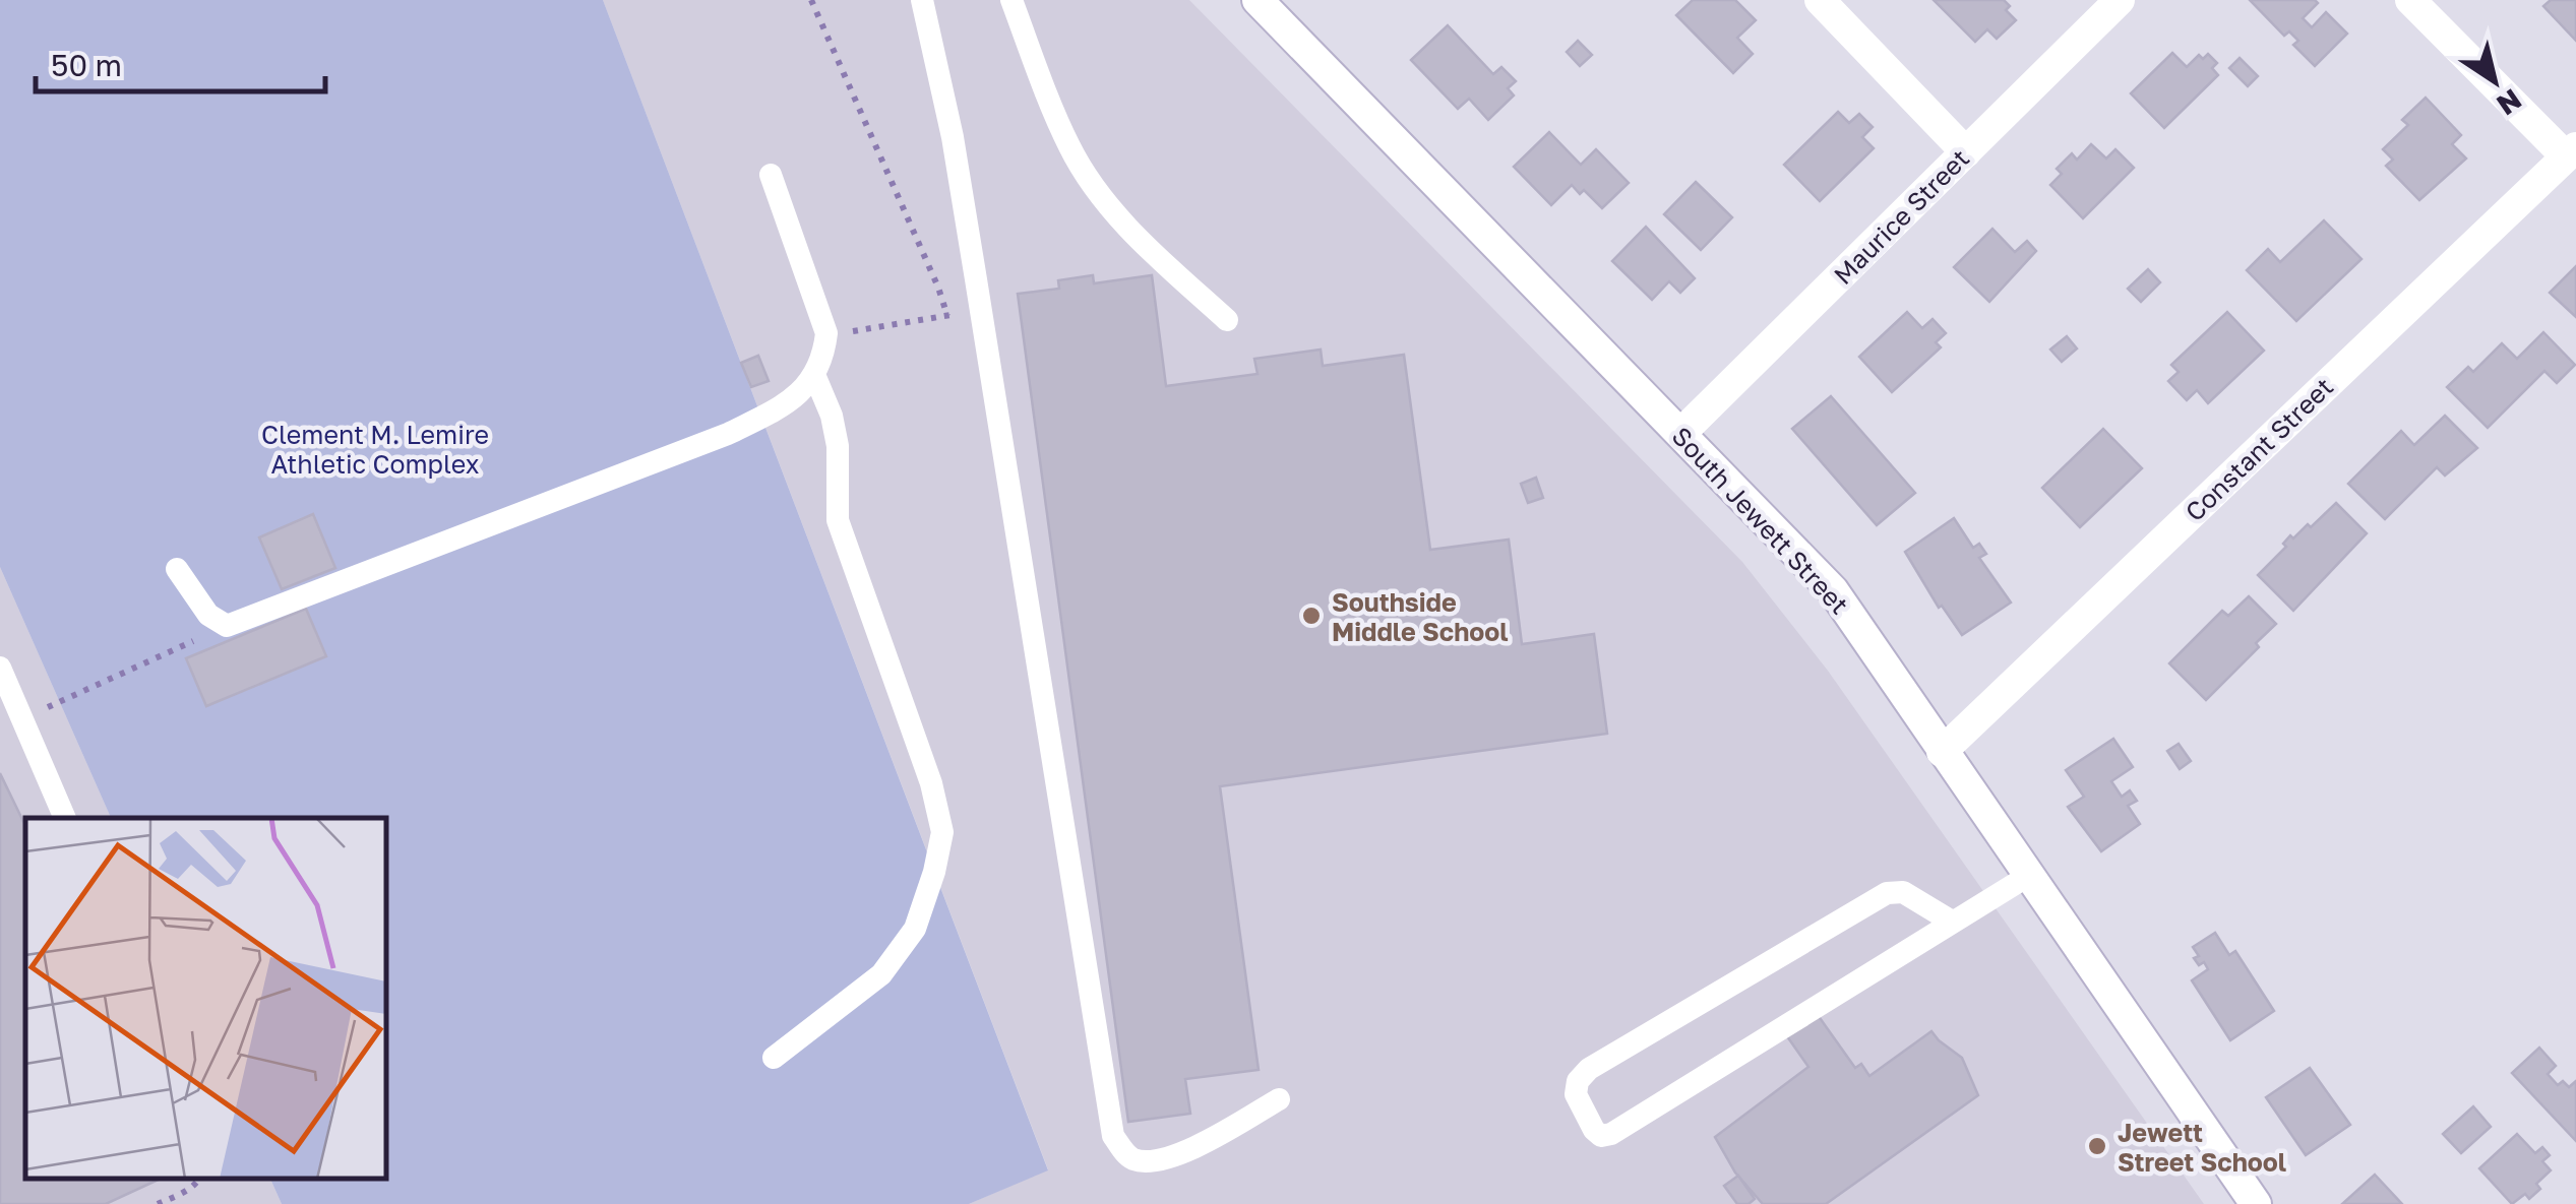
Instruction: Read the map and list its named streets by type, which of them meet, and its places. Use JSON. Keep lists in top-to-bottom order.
{
  "streets": {
    "street": ["Maurice Street", "Constant Street", "South Jewett Street"]
  },
  "crossings": [
    ["Maurice Street", "South Jewett Street"],
    ["Constant Street", "South Jewett Street"]
  ],
  "parks": ["Clement M. Lemire Athletic Complex"],
  "places": ["Southside Middle School", "Jewett Street School"],
  "scale_bar": "50 m",
  "north": "bottom right"
}
